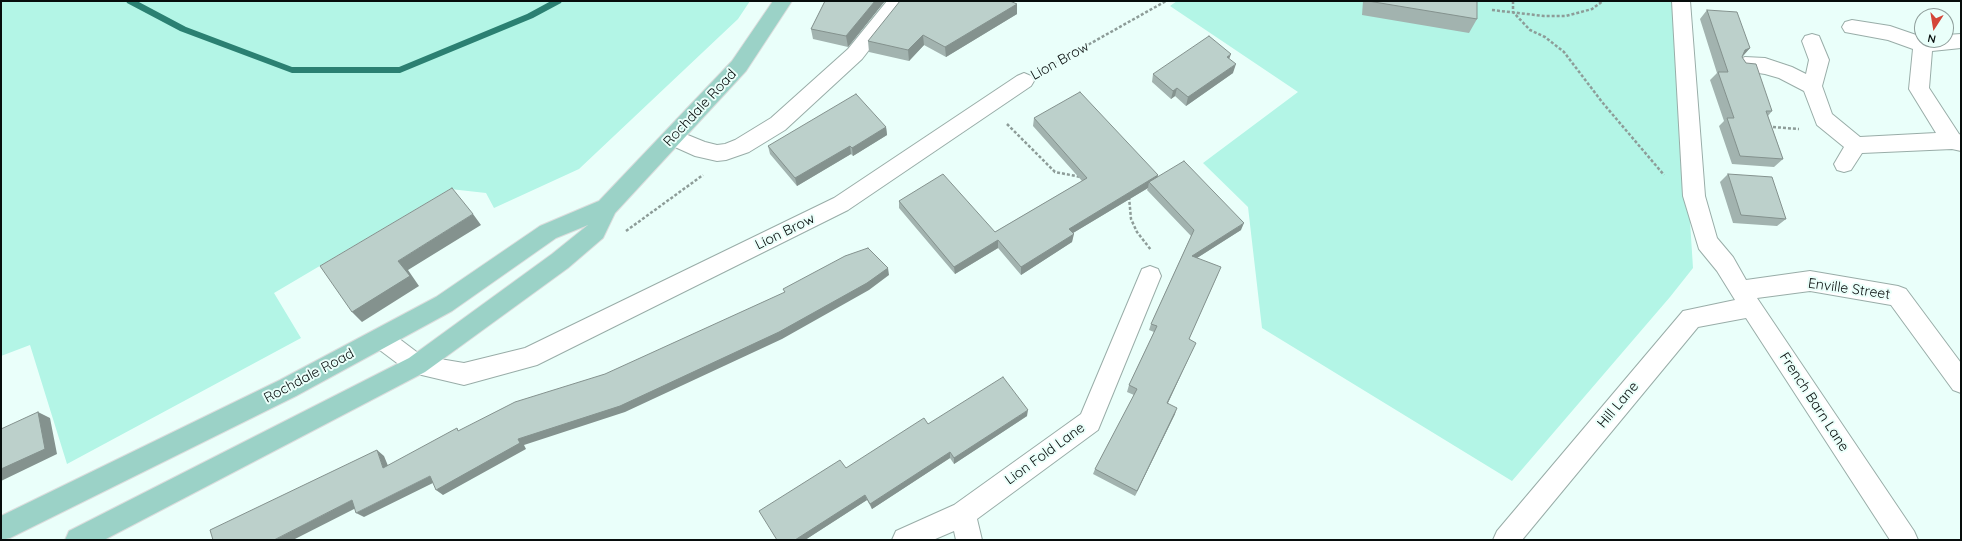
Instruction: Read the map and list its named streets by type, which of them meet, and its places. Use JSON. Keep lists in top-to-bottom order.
{
  "streets": {
    "main road": ["Rochdale Road"],
    "street": [
      "Lion Brow",
      "Enville Street",
      "French Barn Lane",
      "Hill Lane",
      "Lion Fold Lane"
    ]
  },
  "crossings": [
    ["Lion Brow", "Rochdale Road"],
    ["Enville Street", "French Barn Lane"],
    ["Enville Street", "Hill Lane"],
    ["French Barn Lane", "Hill Lane"]
  ],
  "north": "bottom"
}
